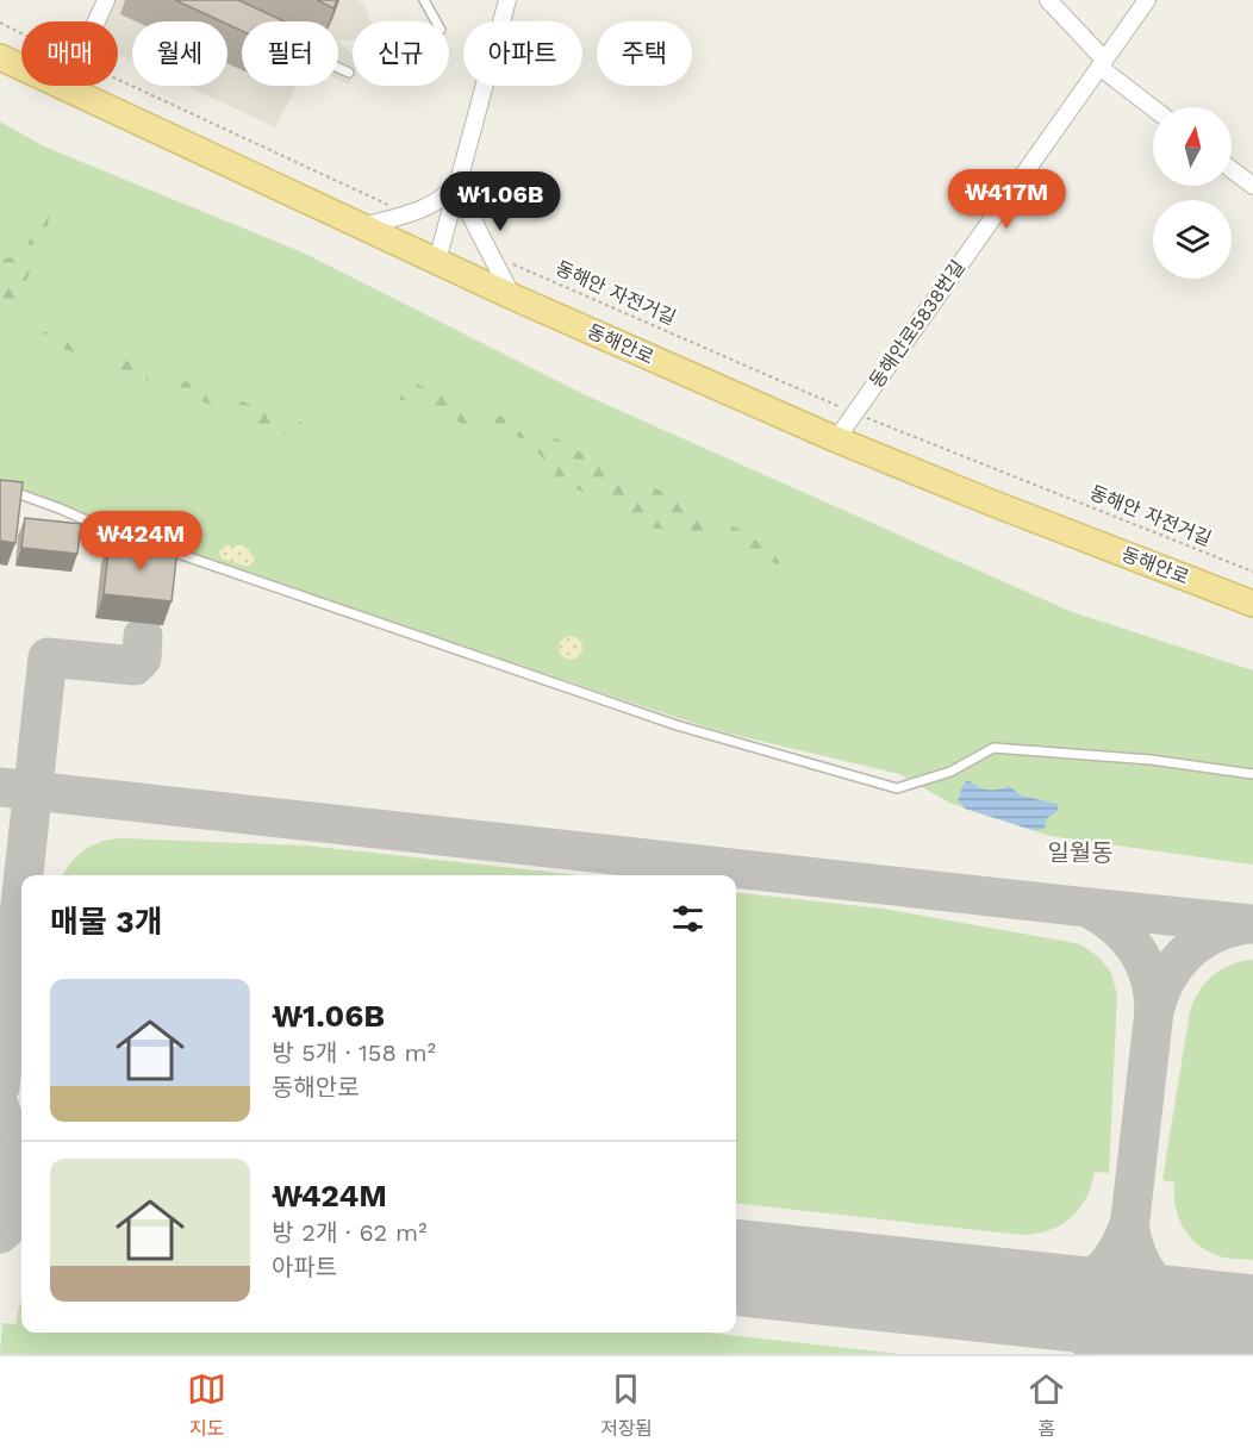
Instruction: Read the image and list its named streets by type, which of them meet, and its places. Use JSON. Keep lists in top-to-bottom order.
{
  "streets": {
    "main road": ["동해안로"],
    "street": ["동해안로5838번길"],
    "path": ["동해안 자전거길"]
  },
  "crossings": [
    ["동해안 자전거길", "동해안로5838번길"],
    ["동해안로5838번길", "동해안로"]
  ],
  "districts": ["일월동"],
  "north": "top",
  "page": {
    "chip": [
      "매매",
      "월세",
      "필터",
      "신규",
      "아파트",
      "주택"
    ],
    "price": ["₩417M", "₩1.06B", "₩424M"],
    "heading": "매물 3개",
    "list": [
      {
        "name": "₩1.06B",
        "note": "방 5개 · 158 m² · 동해안로"
      },
      {
        "name": "₩424M",
        "note": "방 2개 · 62 m² · 아파트"
      }
    ],
    "tabs": ["지도", "저장됨", "홈"]
  }
}
